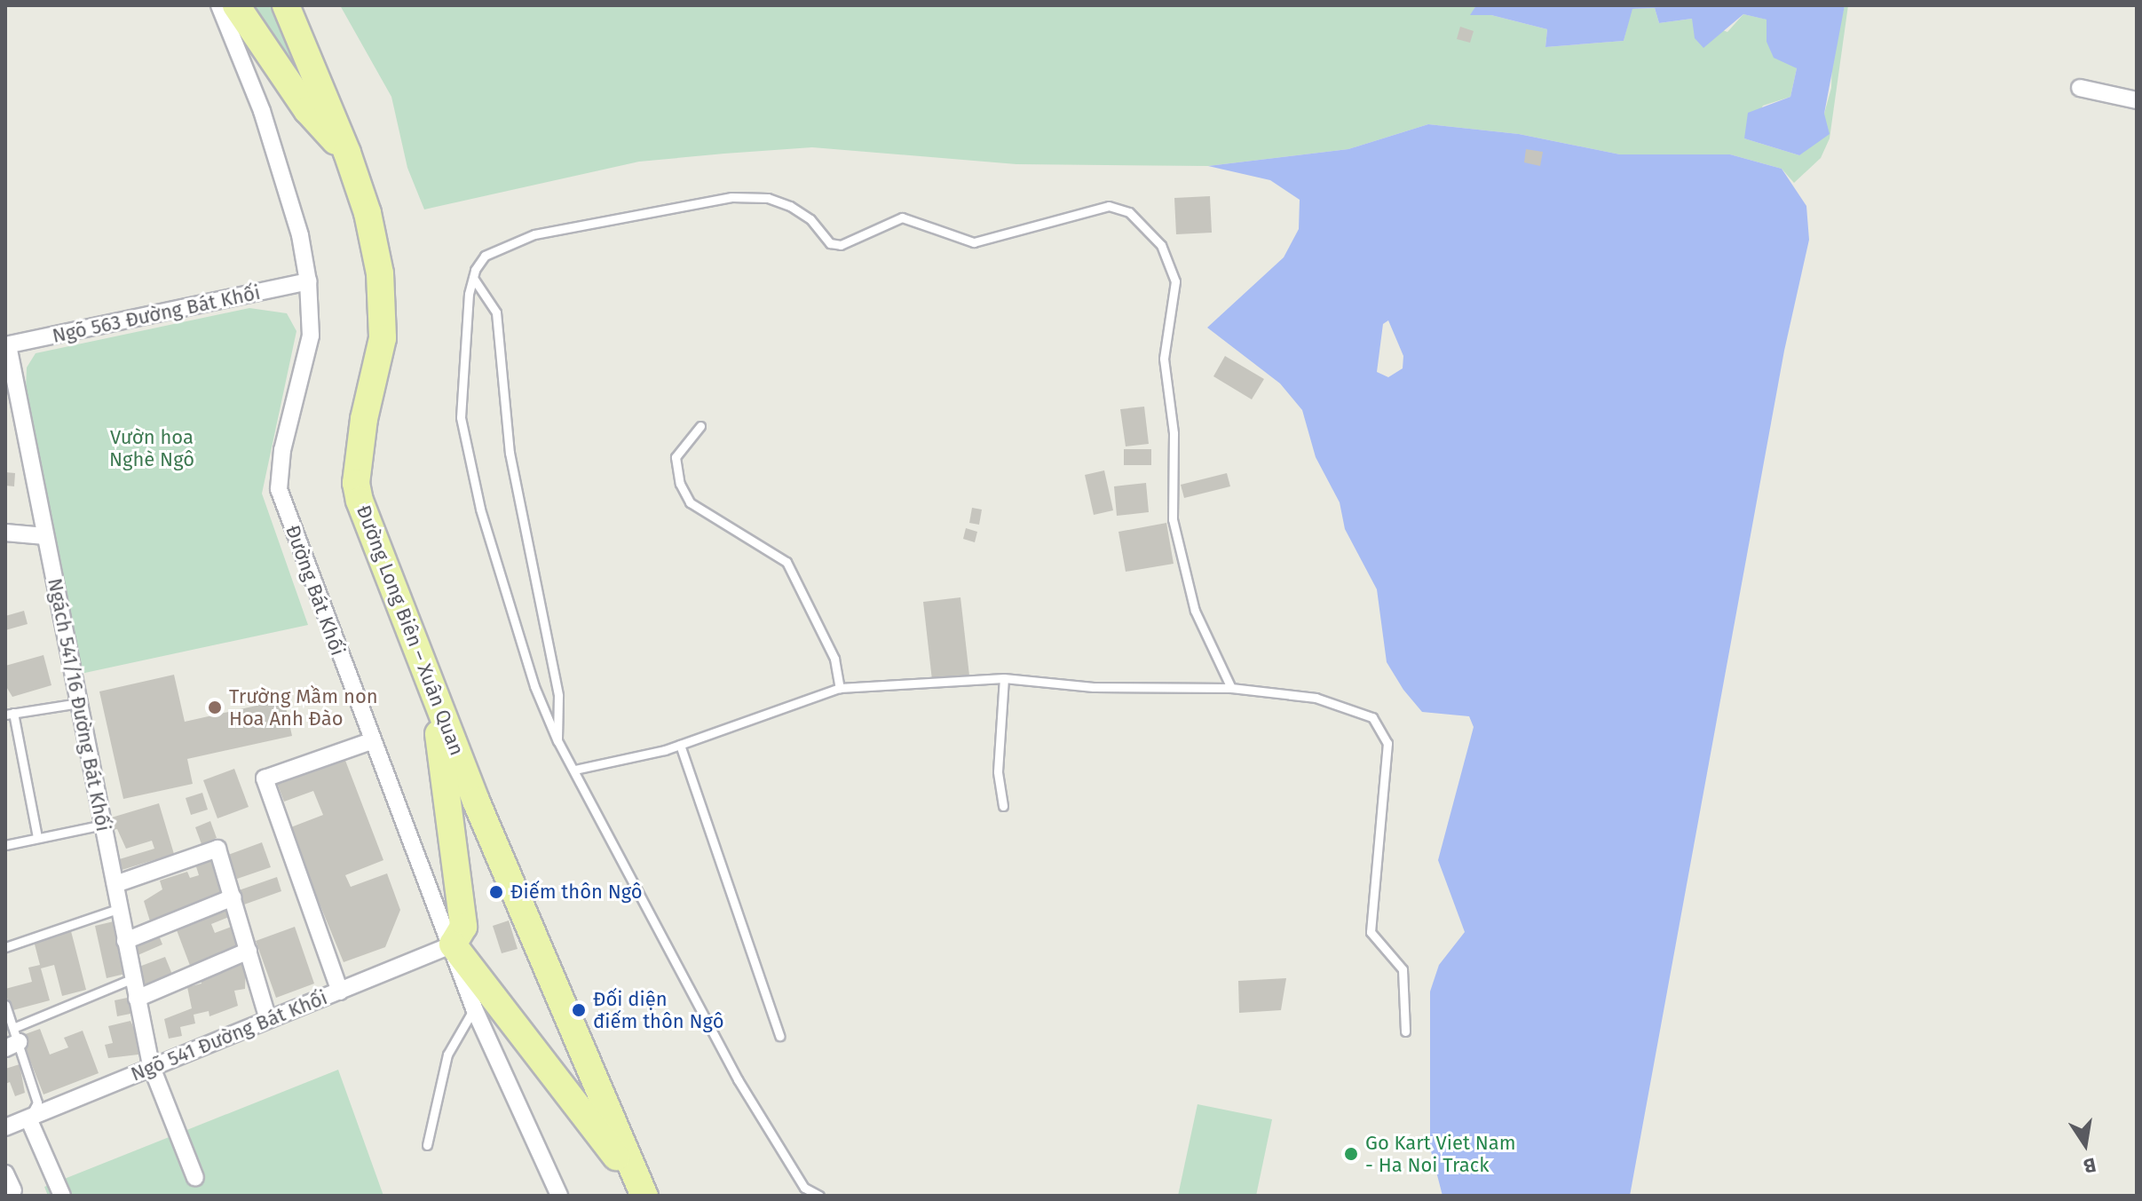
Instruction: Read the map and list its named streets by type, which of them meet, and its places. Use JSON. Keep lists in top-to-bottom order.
{
  "streets": {
    "main road": ["Đường Long Biên – Xuân Quan"],
    "street": [
      "Ngõ 563 Đường Bát Khối",
      "Đường Bát Khối",
      "Ngách 541/16 Đường Bát Khối",
      "Ngõ 541 Đường Bát Khối"
    ]
  },
  "crossings": [
    ["Ngõ 563 Đường Bát Khối", "Đường Bát Khối"],
    ["Ngõ 563 Đường Bát Khối", "Ngách 541/16 Đường Bát Khối"],
    ["Đường Bát Khối", "Ngõ 541 Đường Bát Khối"],
    ["Ngách 541/16 Đường Bát Khối", "Ngõ 541 Đường Bát Khối"]
  ],
  "parks": ["Vườn hoa Nghè Ngô"],
  "places": [
    "Trường Mầm non Hoa Anh Đào",
    "Điếm thôn Ngô",
    "Đối diện điếm thôn Ngô",
    "Go Kart Viet Nam - Ha Noi Track"
  ],
  "north": "bottom"
}
